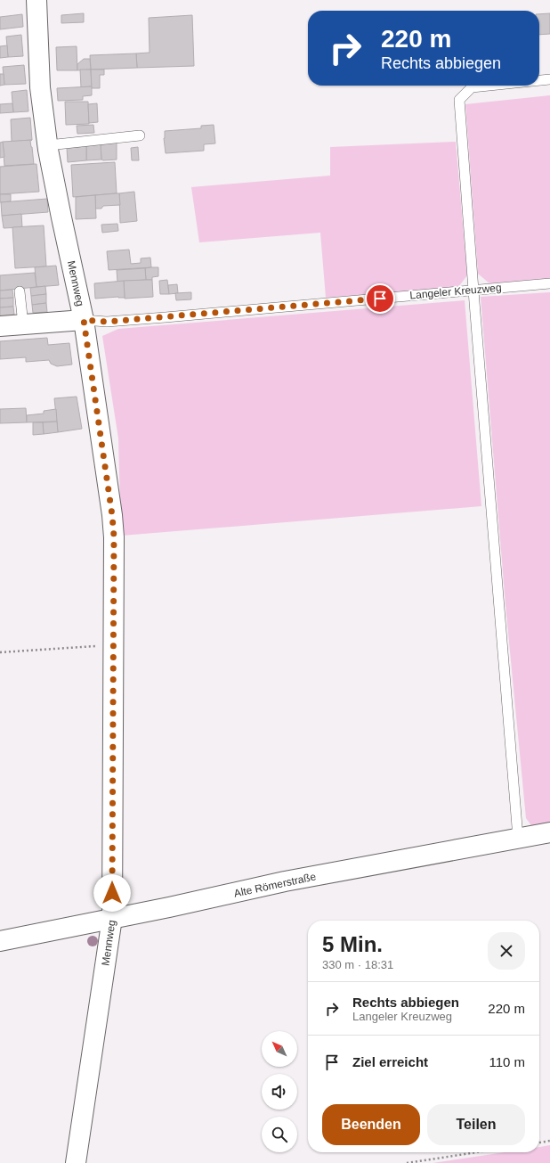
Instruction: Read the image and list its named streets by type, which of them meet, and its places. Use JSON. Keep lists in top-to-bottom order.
{
  "streets": {
    "street": ["Mennweg", "Langeler Kreuzweg", "Alte Römerstraße"]
  },
  "crossings": [
    ["Mennweg", "Langeler Kreuzweg"],
    ["Mennweg", "Alte Römerstraße"]
  ],
  "north": "top left",
  "page": {
    "turn": ["220 m", "Rechts abbiegen"],
    "heading": ["5 Min.", "330 m · 18:31"],
    "list": [
      {
        "name": "Rechts abbiegen",
        "note": "Langeler Kreuzweg",
        "value": "220 m"
      },
      {
        "name": "Ziel erreicht",
        "value": "110 m"
      }
    ],
    "buttons": ["Beenden", "Teilen"]
  }
}
